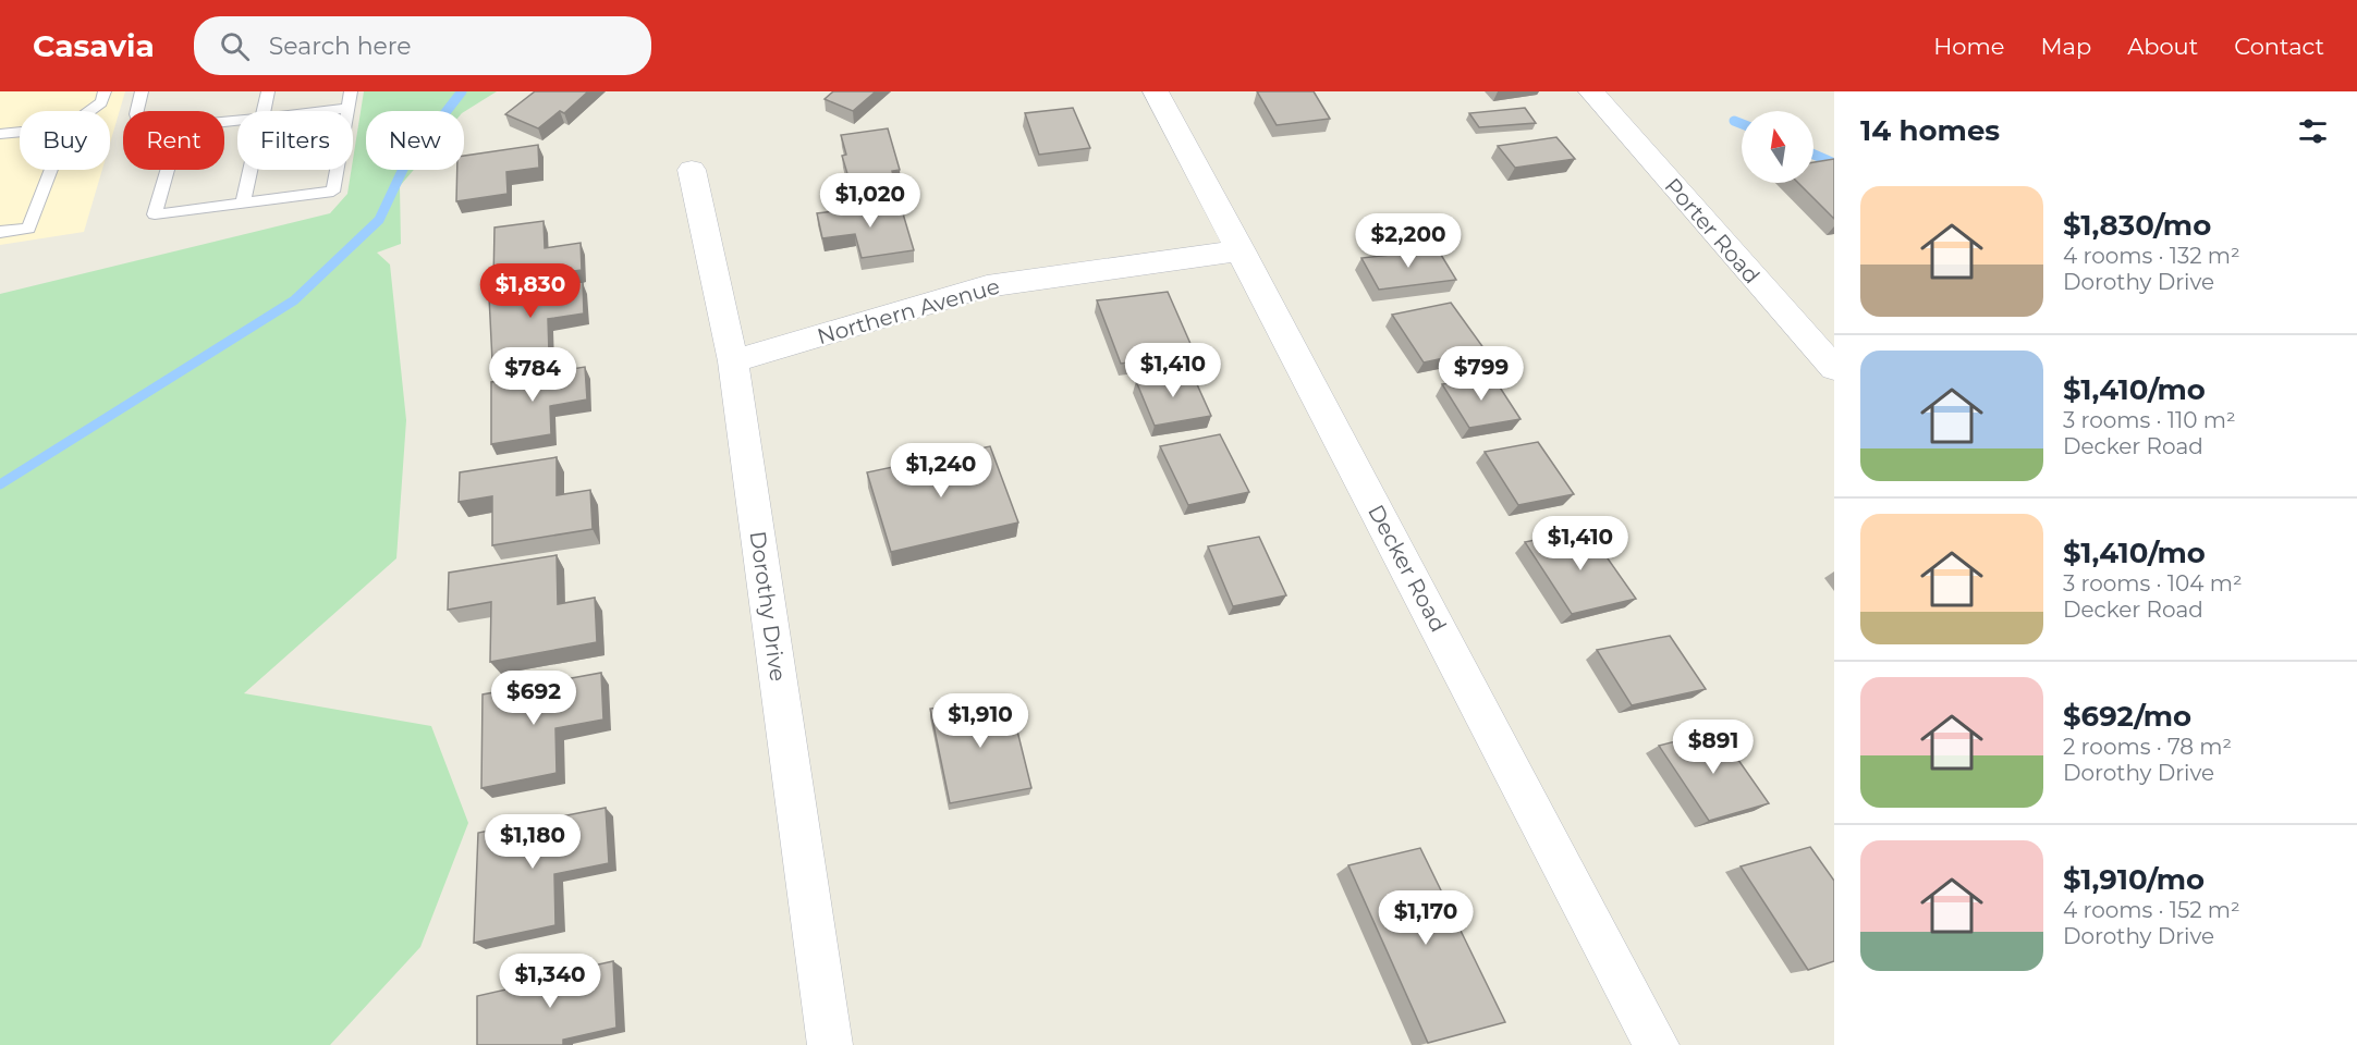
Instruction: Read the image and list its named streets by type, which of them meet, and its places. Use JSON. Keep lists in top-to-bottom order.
{
  "streets": {
    "street": [
      "Porter Road",
      "Northern Avenue",
      "Decker Road",
      "Dorothy Drive"
    ]
  },
  "crossings": [
    ["Northern Avenue", "Decker Road"],
    ["Northern Avenue", "Dorothy Drive"]
  ],
  "north": "top",
  "page": {
    "header": "Casavia",
    "search": "Search here",
    "nav": [
      "Home",
      "Map",
      "About",
      "Contact"
    ],
    "heading": "14 homes",
    "chip": [
      "Buy",
      "Rent",
      "Filters",
      "New"
    ],
    "list": [
      {
        "name": "$1,830/mo",
        "note": "4 rooms · 132 m² · Dorothy Drive"
      },
      {
        "name": "$1,410/mo",
        "note": "3 rooms · 110 m² · Decker Road"
      },
      {
        "name": "$1,410/mo",
        "note": "3 rooms · 104 m² · Decker Road"
      },
      {
        "name": "$692/mo",
        "note": "2 rooms · 78 m² · Dorothy Drive"
      },
      {
        "name": "$1,910/mo",
        "note": "4 rooms · 152 m² · Dorothy Drive"
      }
    ],
    "price": [
      "$1,020",
      "$2,200",
      "$1,830",
      "$1,410",
      "$799",
      "$784",
      "$1,240",
      "$1,410",
      "$692",
      "$1,910",
      "$891",
      "$1,180",
      "$1,170",
      "$1,340"
    ]
  }
}
